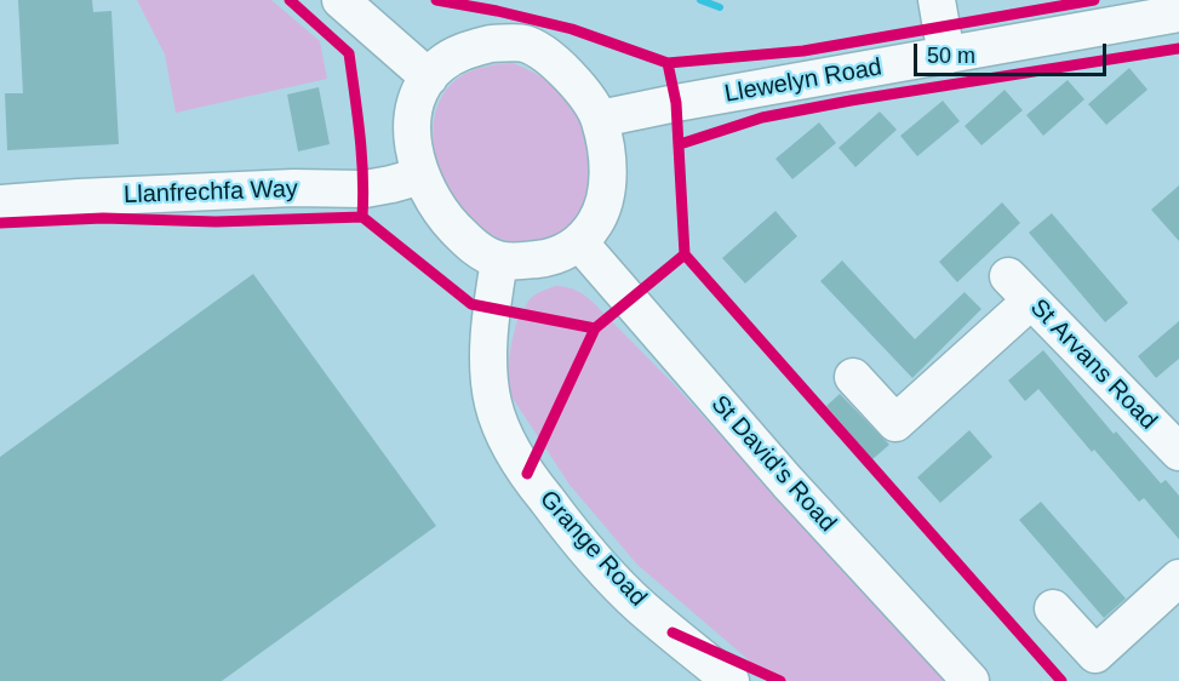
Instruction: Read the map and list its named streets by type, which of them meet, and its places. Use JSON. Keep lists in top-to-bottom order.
{
  "streets": {
    "street": [
      "Llewelyn Road",
      "Llanfrechfa Way",
      "St Arvans Road",
      "St David's Road",
      "Grange Road"
    ]
  },
  "crossings": [
    ["Llewelyn Road", "Llanfrechfa Way"],
    ["Llewelyn Road", "St David's Road"],
    ["Llewelyn Road", "Grange Road"],
    ["Llanfrechfa Way", "St David's Road"],
    ["Llanfrechfa Way", "Grange Road"],
    ["St David's Road", "Grange Road"]
  ],
  "scale_bar": "50 m"
}
